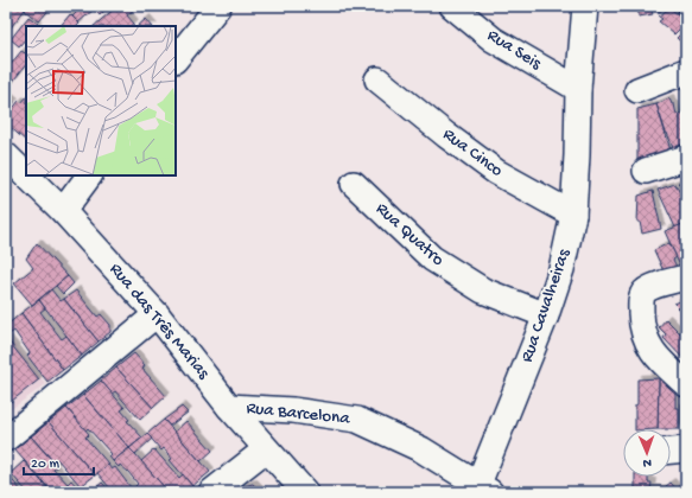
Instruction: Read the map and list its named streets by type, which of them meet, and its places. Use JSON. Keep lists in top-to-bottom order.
{
  "streets": {
    "street": [
      "Rua Seis",
      "Rua Cinco",
      "Rua Quatro",
      "Rua Cavalheiras",
      "Rua das Três Marias",
      "Rua Barcelona"
    ]
  },
  "crossings": [
    ["Rua Seis", "Rua Cavalheiras"],
    ["Rua Cinco", "Rua Cavalheiras"],
    ["Rua Quatro", "Rua Cavalheiras"],
    ["Rua Cavalheiras", "Rua Barcelona"],
    ["Rua das Três Marias", "Rua Barcelona"]
  ],
  "scale_bar": "20 m",
  "north": "bottom"
}
